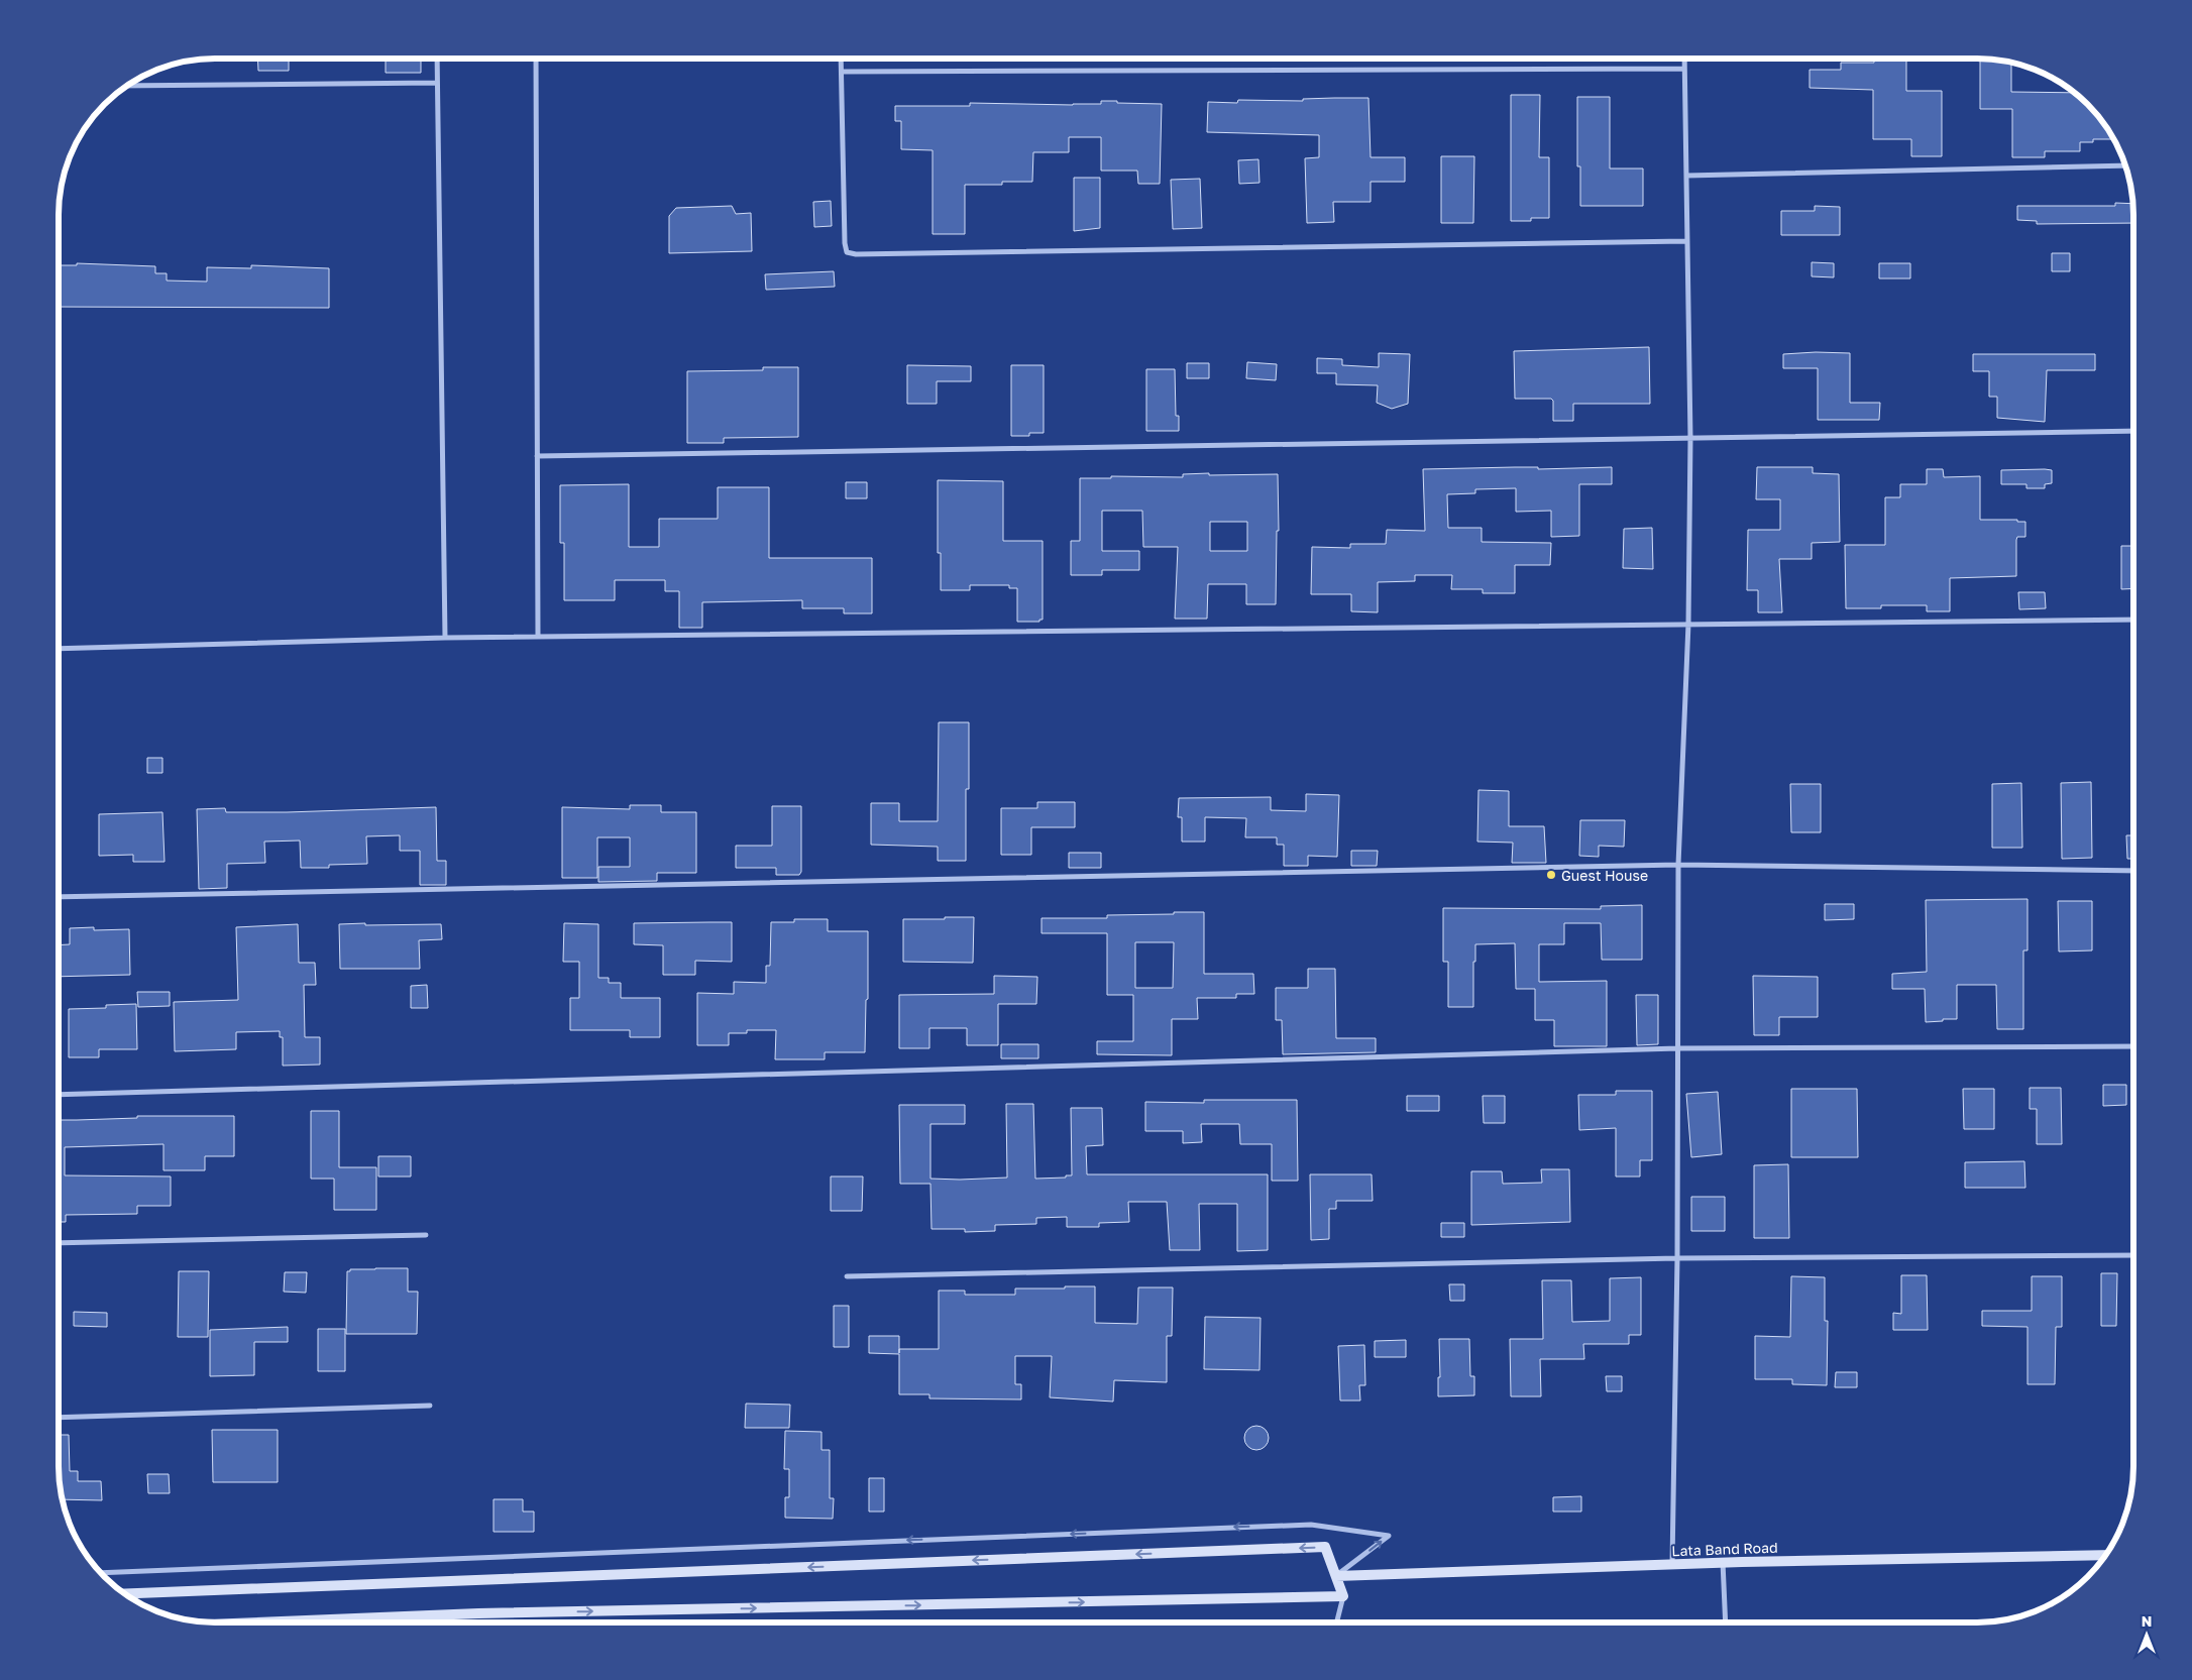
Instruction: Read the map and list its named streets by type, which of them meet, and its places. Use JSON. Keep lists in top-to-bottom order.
{
  "streets": {
    "main road": ["Lata Band Road"]
  },
  "places": ["Guest House"],
  "north": "top"
}
